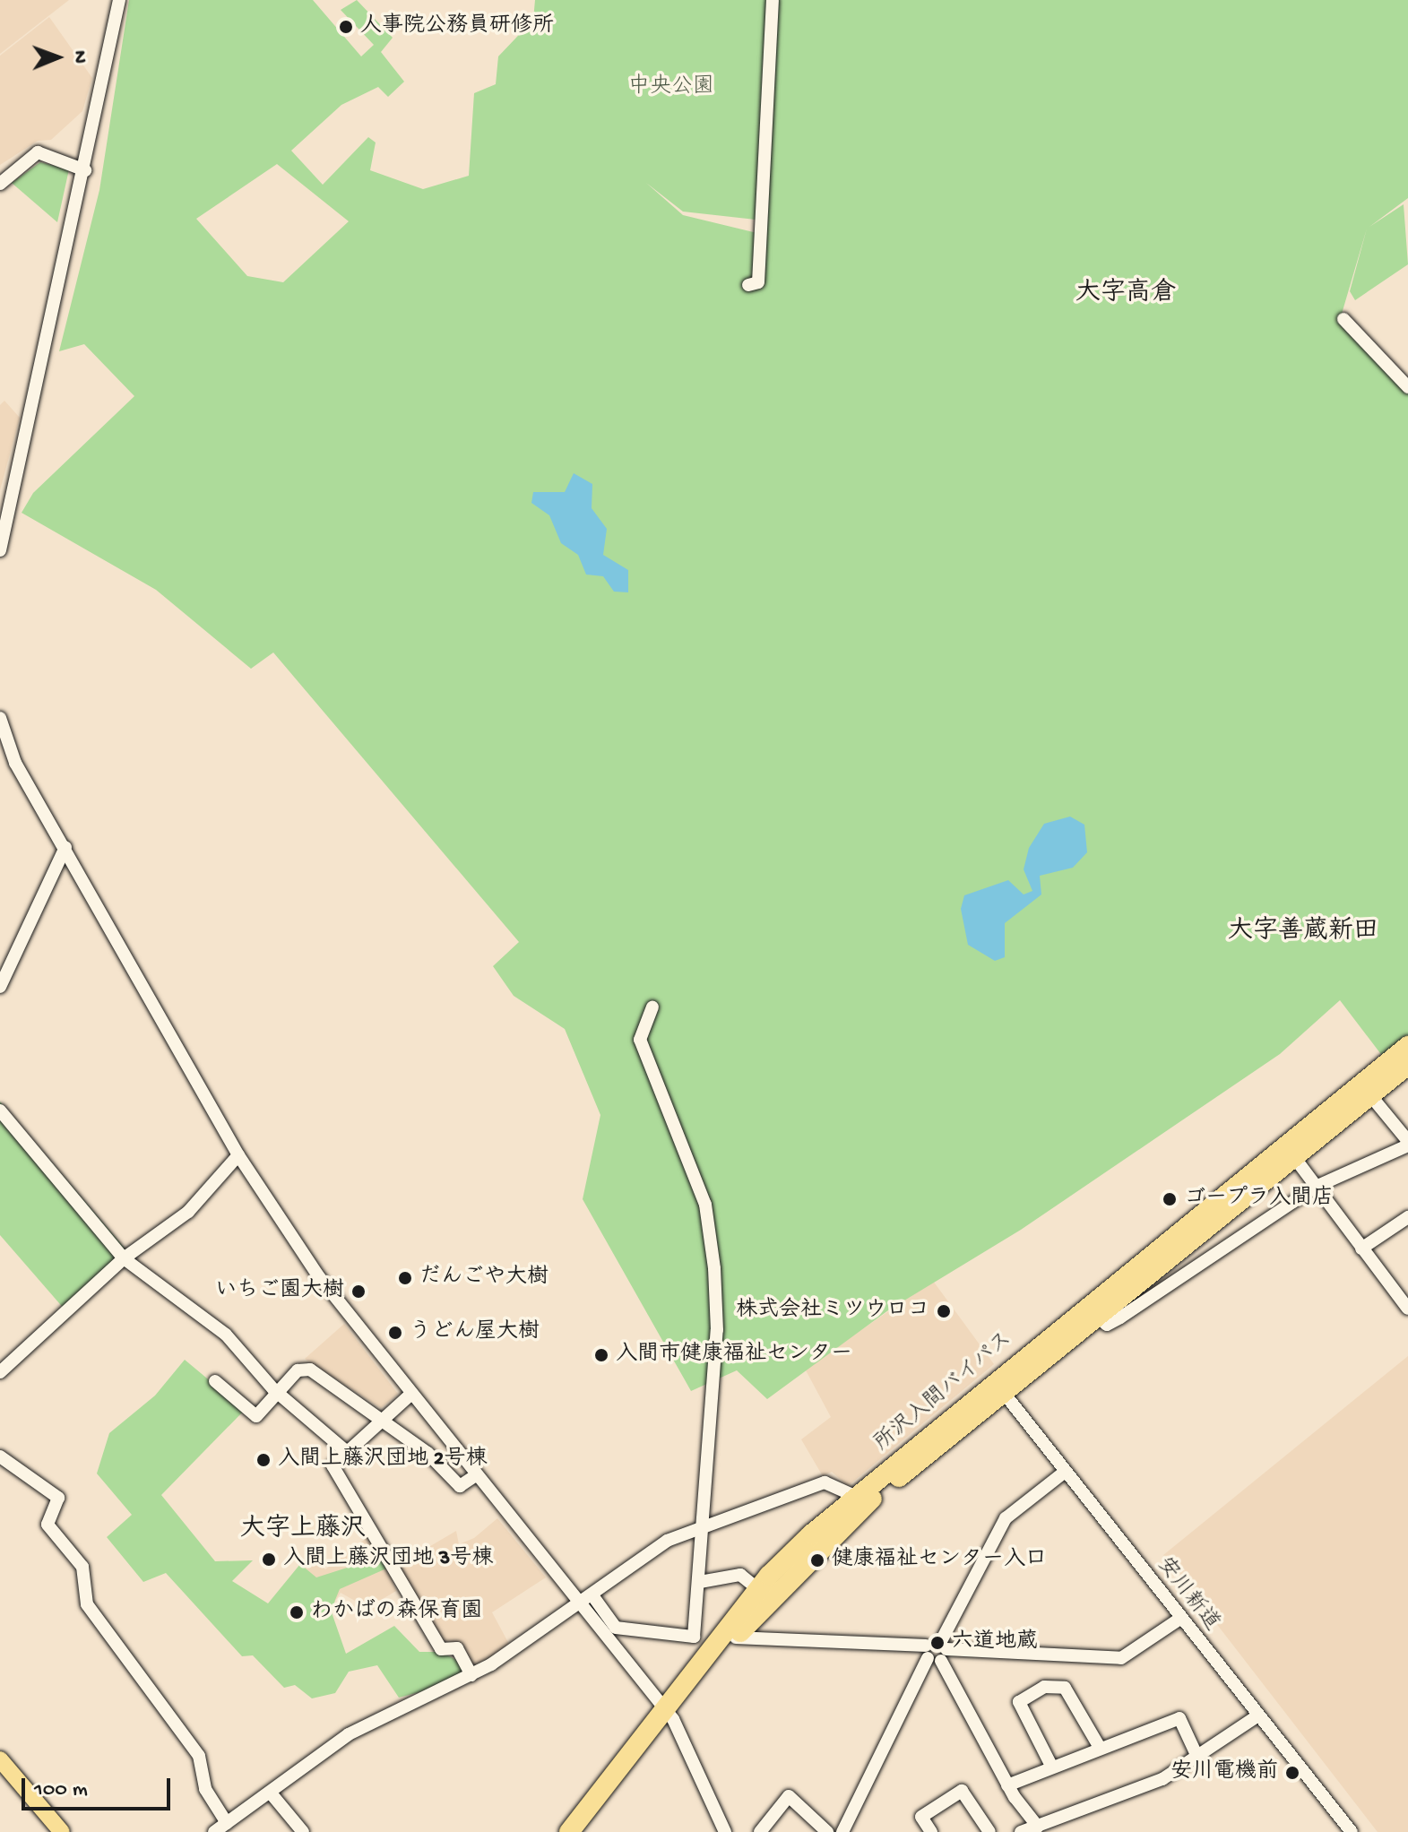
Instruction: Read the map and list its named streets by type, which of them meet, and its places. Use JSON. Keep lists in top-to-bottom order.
{
  "streets": {
    "highway": ["所沢入間バイパス"],
    "street": ["安川新道"]
  },
  "crossings": [
    ["所沢入間バイパス", "安川新道"]
  ],
  "districts": ["大字高倉", "大字善蔵新田", "大字上藤沢"],
  "parks": ["中央公園"],
  "places": [
    "人事院公務員研修所",
    "ゴープラ入間店",
    "だんごや大樹",
    "いちご園大樹",
    "株式会社ミツウロコ",
    "うどん屋大樹",
    "入間市健康福祉センター",
    "入間上藤沢団地 2号棟",
    "入間上藤沢団地 3号棟",
    "健康福祉センター入口",
    "わかばの森保育園",
    "六道地蔵",
    "安川電機前"
  ],
  "scale_bar": "100 m",
  "north": "right"
}
